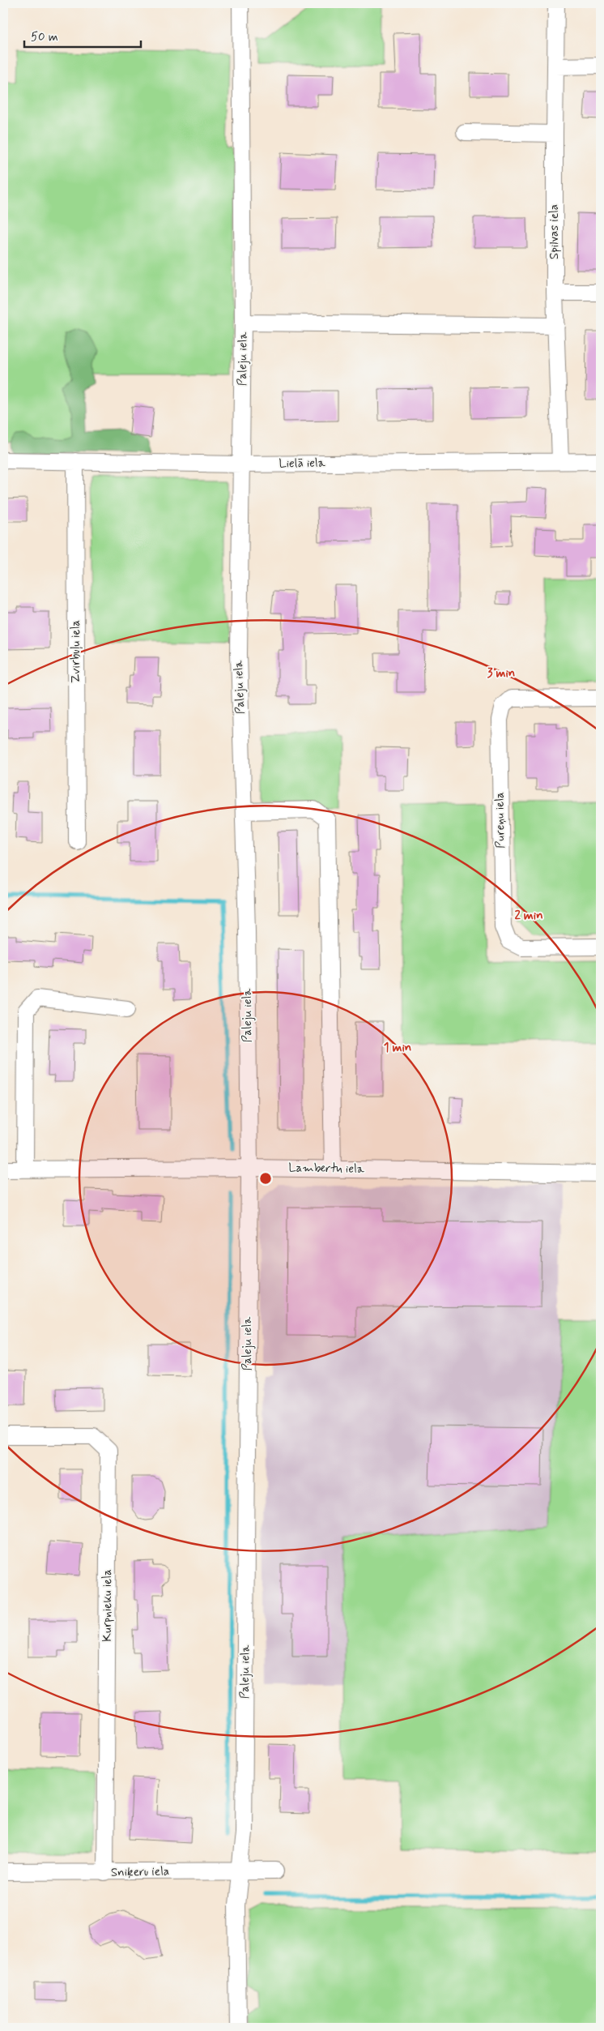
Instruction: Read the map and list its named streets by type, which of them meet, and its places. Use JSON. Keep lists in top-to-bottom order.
{
  "streets": {
    "street": [
      "Spilvas iela",
      "Paleju iela",
      "Lielā iela",
      "Zvirbuļu iela",
      "Pureņu iela",
      "Lambertu iela",
      "Kurpnieku iela",
      "Sniķeru iela"
    ]
  },
  "crossings": [
    ["Spilvas iela", "Lielā iela"],
    ["Paleju iela", "Lielā iela"],
    ["Paleju iela", "Lambertu iela"],
    ["Paleju iela", "Sniķeru iela"],
    ["Lielā iela", "Zvirbuļu iela"],
    ["Kurpnieku iela", "Sniķeru iela"]
  ],
  "scale_bar": "50 m",
  "rings": ["3 min", "2 min", "1 min"]
}
